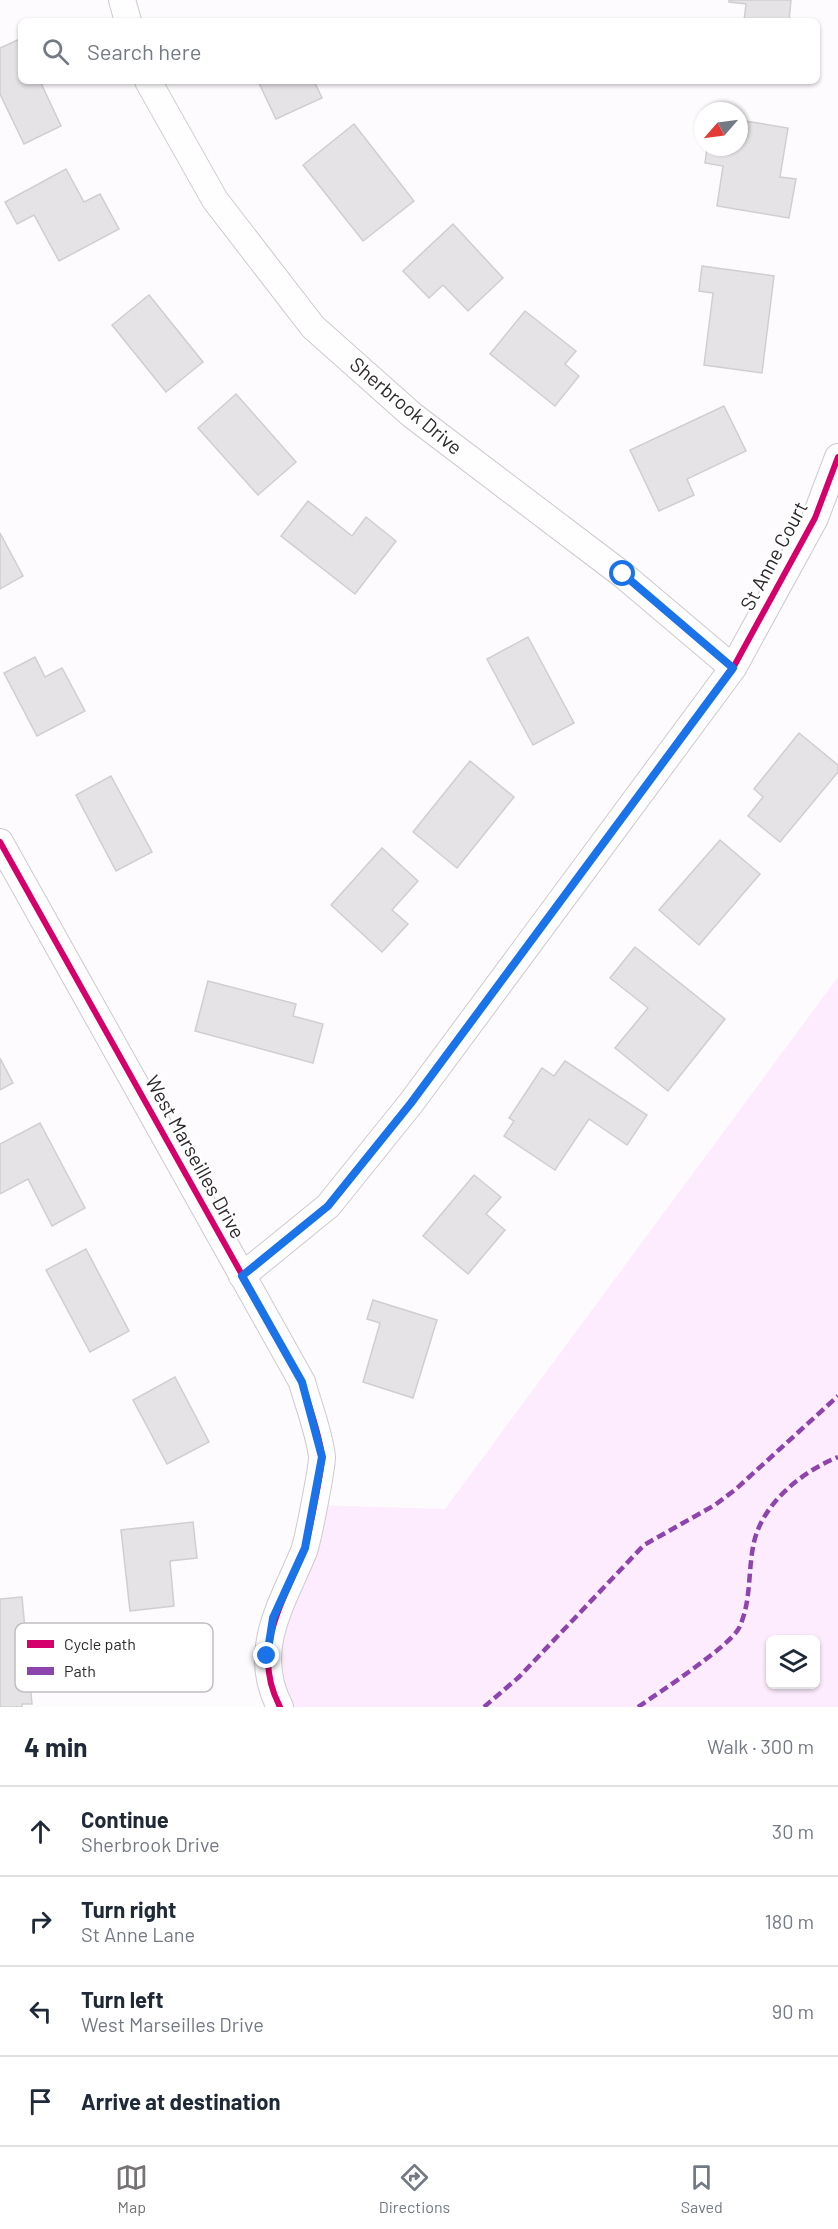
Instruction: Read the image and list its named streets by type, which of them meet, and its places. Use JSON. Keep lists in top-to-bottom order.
{
  "streets": {
    "street": ["Sherbrook Drive", "St Anne Court", "West Marseilles Drive"]
  },
  "crossings": [
    ["Sherbrook Drive", "St Anne Court"],
    ["St Anne Court", "West Marseilles Drive"]
  ],
  "legend": ["Cycle path", "Path"],
  "north": "bottom left",
  "page": {
    "search": "Search here",
    "heading": ["4 min", "Walk · 300 m"],
    "list": [
      ["Continue", "Sherbrook Drive", "30 m"],
      ["Turn right", "St Anne Lane", "180 m"],
      ["Turn left", "West Marseilles Drive", "90 m"],
      "Arrive at destination"
    ],
    "nav": ["Map", "Directions", "Saved"]
  }
}
